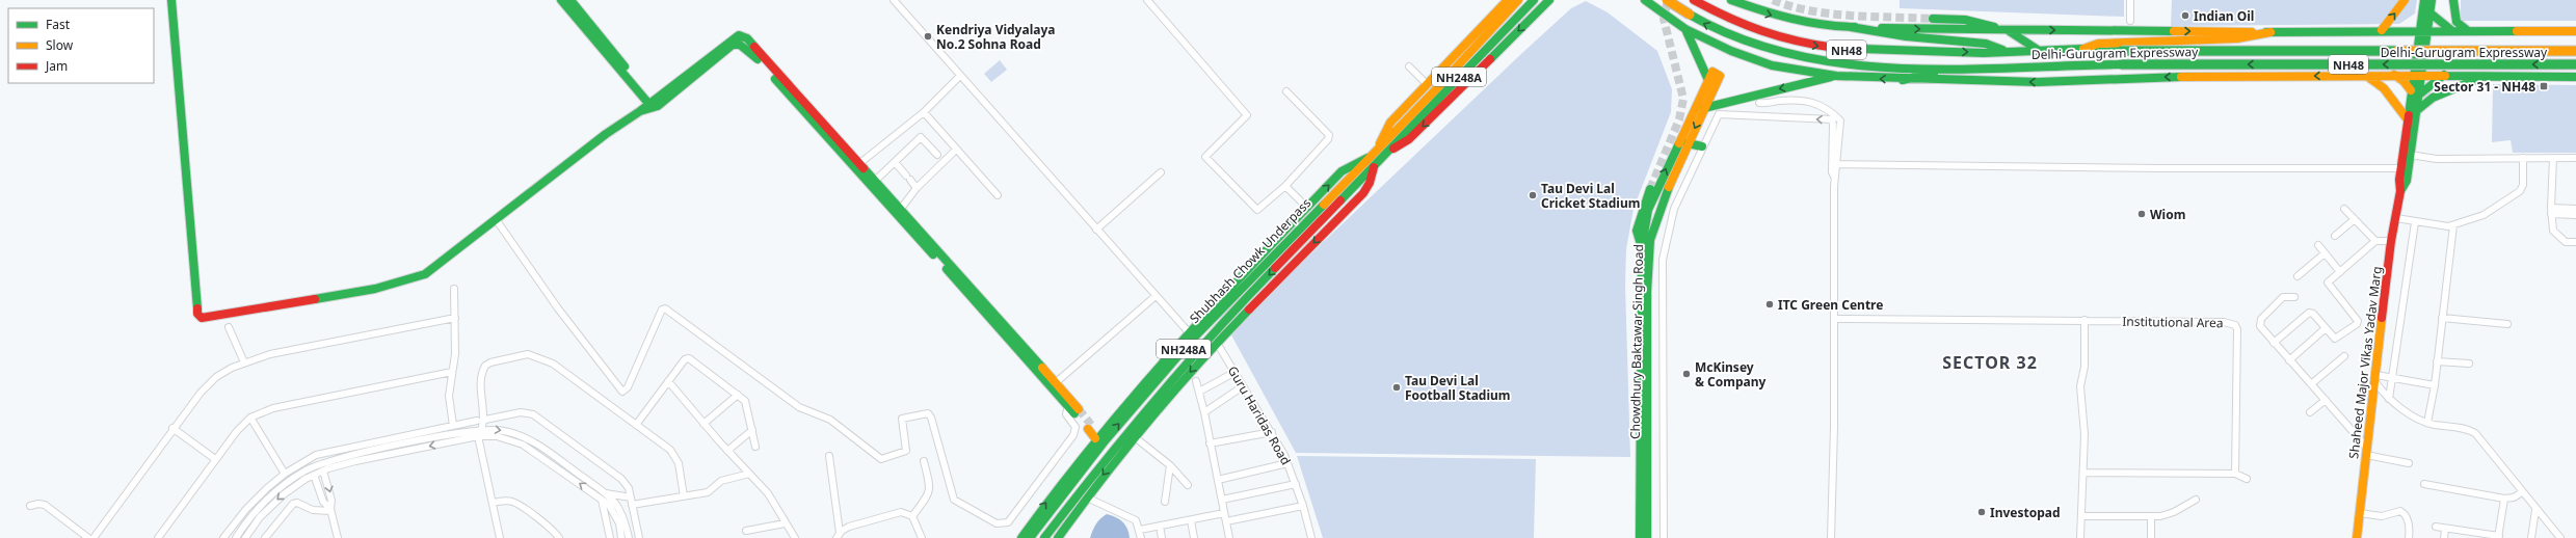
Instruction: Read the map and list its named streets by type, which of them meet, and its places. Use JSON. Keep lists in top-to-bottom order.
{
  "streets": {
    "main road": [
      "NH48",
      "Delhi-Gurugram Expressway",
      "NH248A",
      "Shubhash Chowk Underpass",
      "Chowdhury Baktawar Singh Road",
      "Shaheed Major Vikas Yadav Marg"
    ],
    "street": ["Institutional Area", "Guru Haridas Road"]
  },
  "crossings": [
    ["NH248A", "Shubhash Chowk Underpass"]
  ],
  "districts": ["SECTOR 32"],
  "places": {
    "other": [
      "Indian Oil",
      "Kendriya Vidyalaya No.2 Sohna Road",
      "Tau Devi Lal Cricket Stadium",
      "Wiom",
      "ITC Green Centre",
      "McKinsey & Company",
      "Tau Devi Lal Football Stadium",
      "Investopad"
    ],
    "transit": ["Sector 31 - NH48"]
  },
  "legend": ["Fast", "Slow", "Jam"]
}
